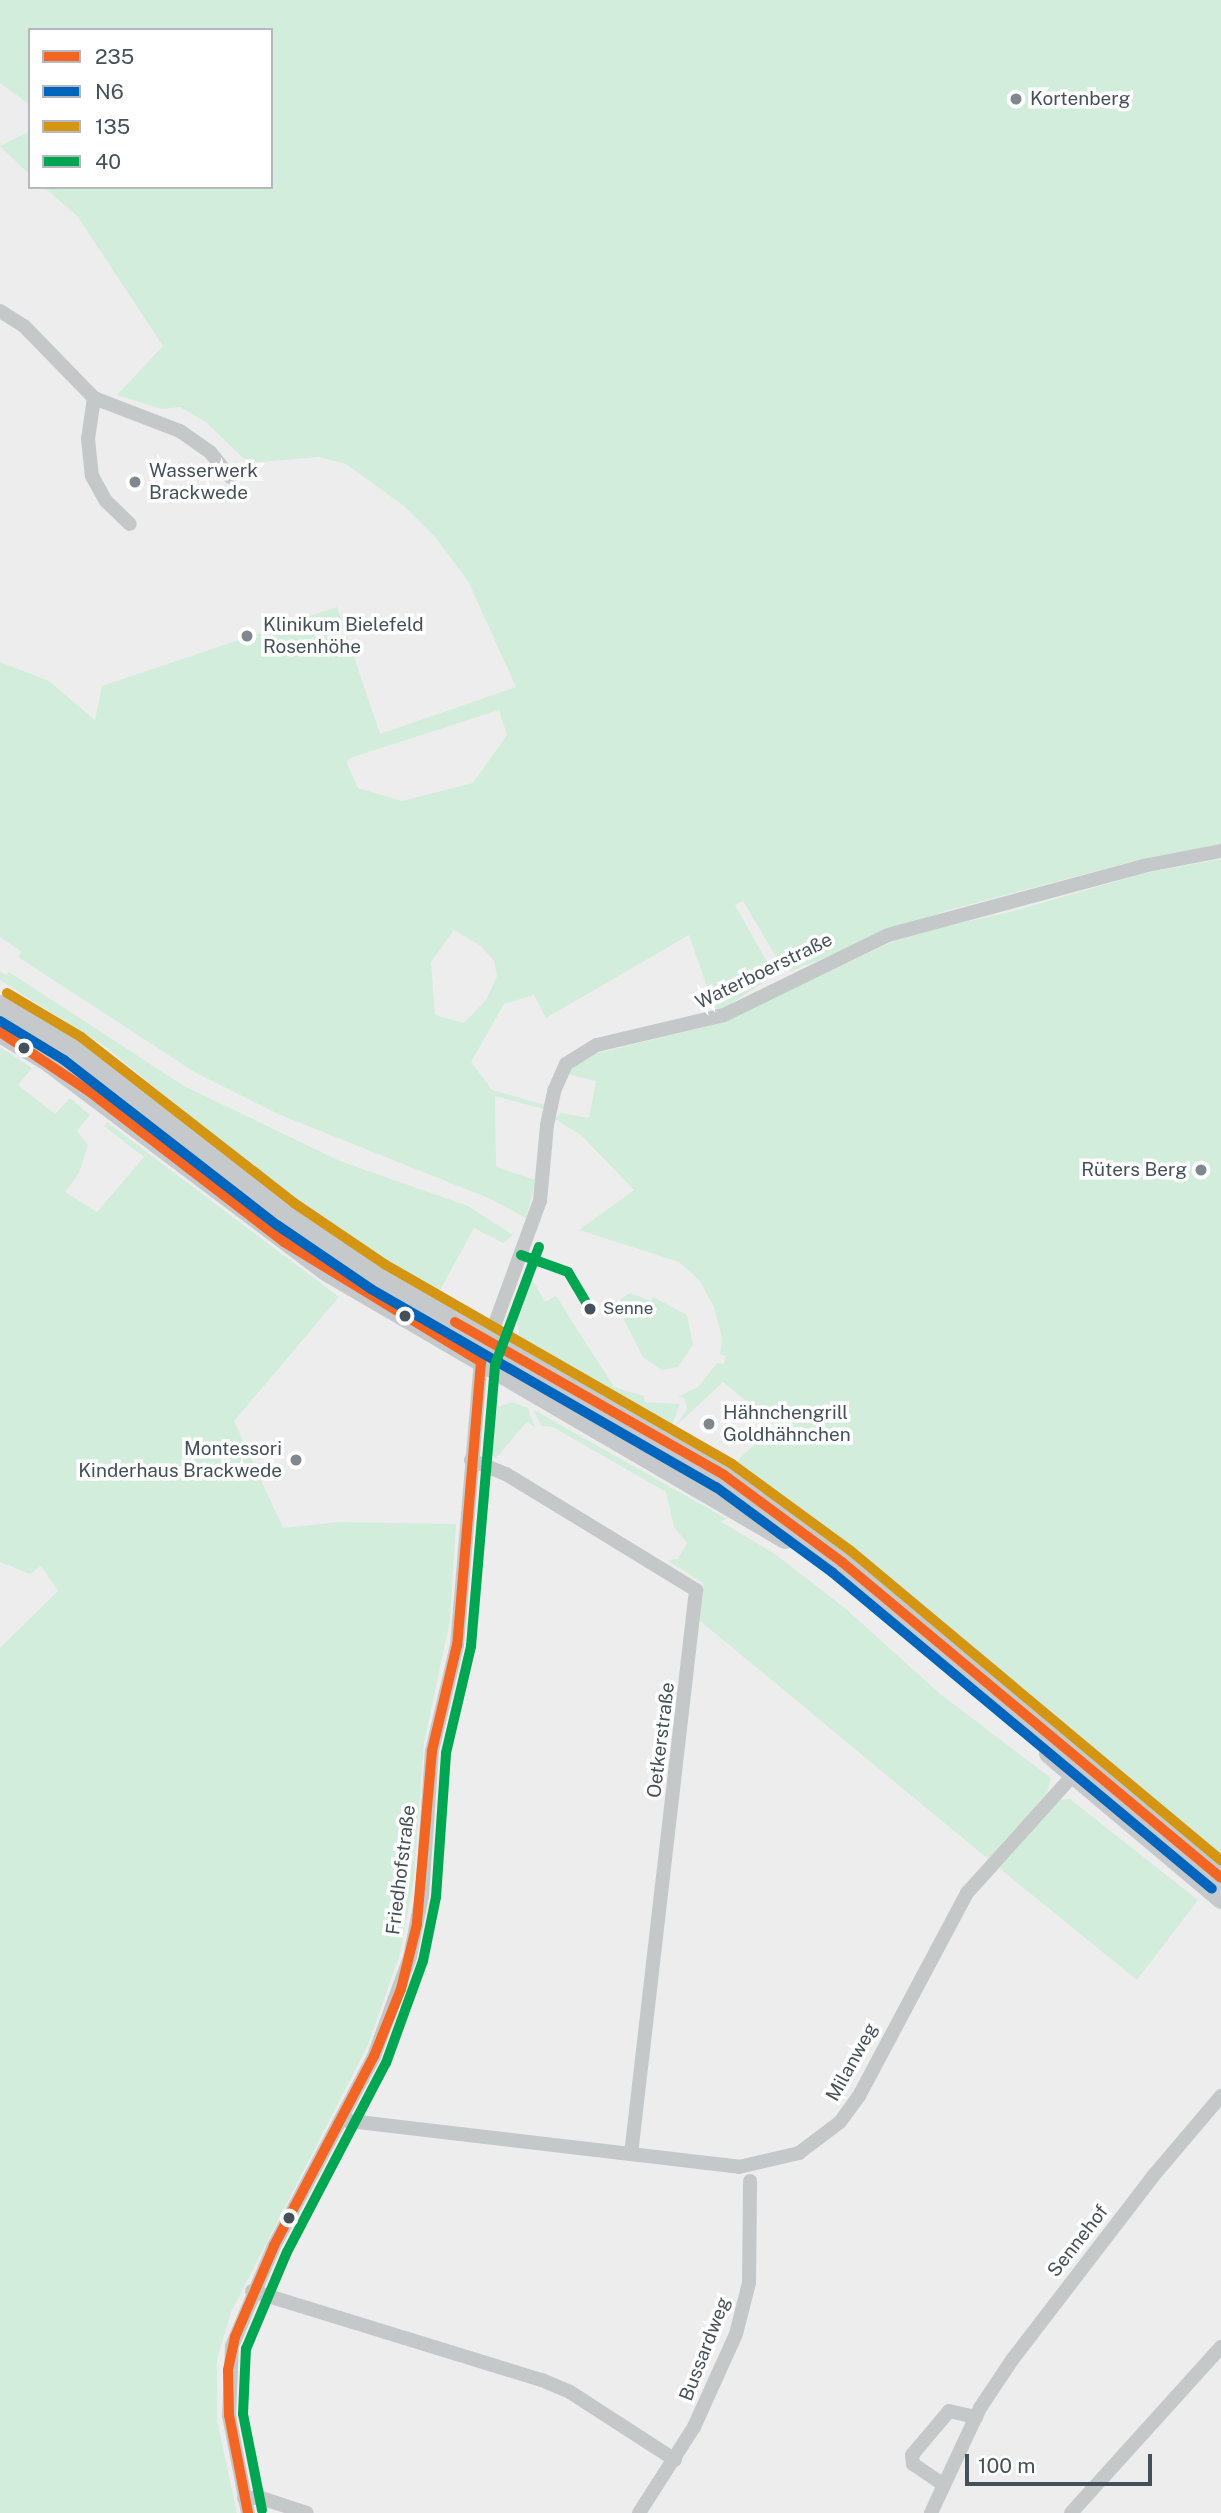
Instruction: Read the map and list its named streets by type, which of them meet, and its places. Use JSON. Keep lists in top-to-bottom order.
{
  "streets": {
    "street": [
      "Waterboerstraße",
      "Oetkerstraße",
      "Friedhofstraße",
      "Milanweg",
      "Sennehof",
      "Bussardweg"
    ]
  },
  "crossings": [
    ["Waterboerstraße", "Friedhofstraße"],
    ["Oetkerstraße", "Friedhofstraße"],
    ["Oetkerstraße", "Milanweg"],
    ["Friedhofstraße", "Milanweg"]
  ],
  "places": [
    "Kortenberg",
    "Wasserwerk Brackwede",
    "Klinikum Bielefeld Rosenhöhe",
    "Rüters Berg",
    "Senne",
    "Hähnchengrill Goldhähnchen",
    "Montessori Kinderhaus Brackwede"
  ],
  "lines": [
    "transit line 135",
    "transit line N6",
    "transit line 235",
    "transit line 40"
  ],
  "legend": [
    "235",
    "N6",
    "135",
    "40"
  ],
  "scale_bar": "100 m"
}
